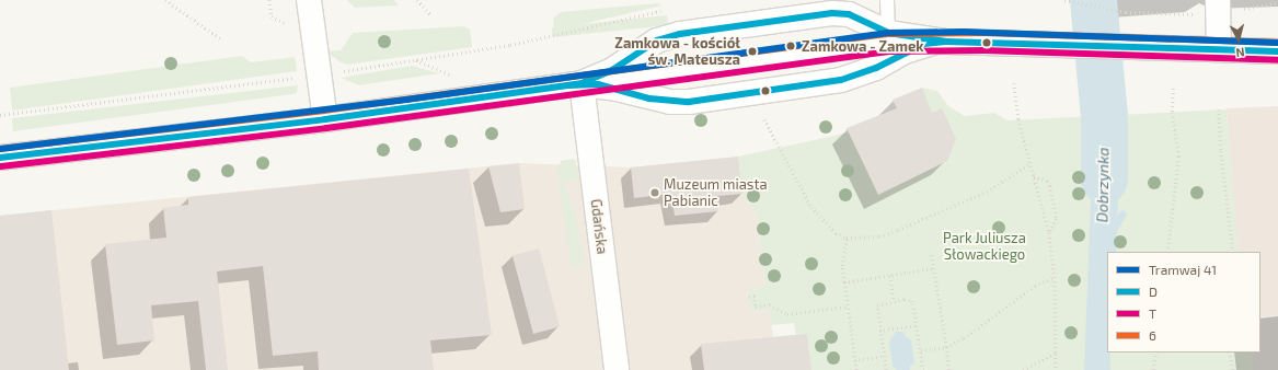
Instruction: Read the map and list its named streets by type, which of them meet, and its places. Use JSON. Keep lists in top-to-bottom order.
{
  "streets": {
    "street": ["Gdańska"]
  },
  "water": ["Dobrzynka"],
  "parks": ["Park Juliusza Słowackiego"],
  "places": ["Zamkowa - Zamek", "Zamkowa - kościół św. Mateusza", "Muzeum miasta Pabianic"],
  "lines": [
    "transit line D",
    "tram line 41",
    "transit line 6",
    "transit line T"
  ],
  "legend": [
    "Tramwaj 41",
    "D",
    "T",
    "6"
  ],
  "north": "bottom"
}
